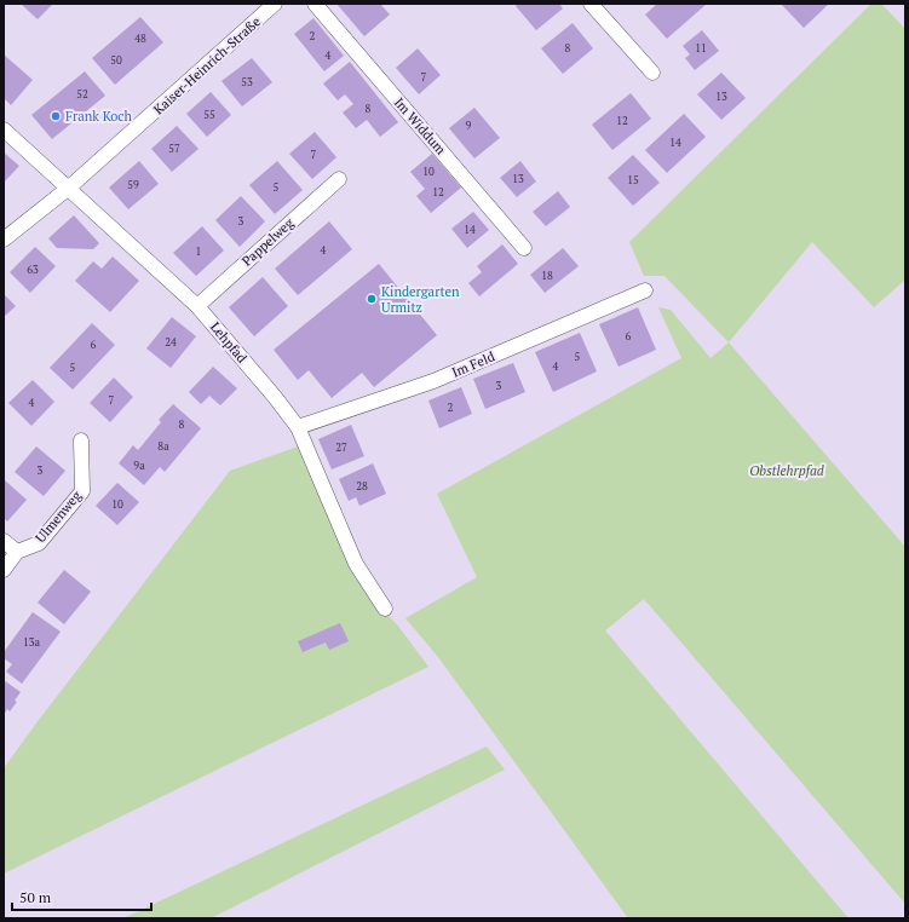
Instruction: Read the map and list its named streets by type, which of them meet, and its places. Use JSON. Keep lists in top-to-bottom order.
{
  "streets": {
    "street": [
      "Kaiser-Heinrich-Straße",
      "Im Widdum",
      "Pappelweg",
      "Lehpfad",
      "Im Feld",
      "Ulmenweg"
    ]
  },
  "crossings": [
    ["Kaiser-Heinrich-Straße", "Lehpfad"],
    ["Pappelweg", "Lehpfad"],
    ["Lehpfad", "Im Feld"]
  ],
  "parks": ["Obstlehrpfad"],
  "places": ["Frank Koch", "Kindergarten Urmitz"],
  "house_numbers": [
    "2",
    "48",
    "8",
    "11",
    "4",
    "50",
    "7",
    "53",
    "52",
    "13",
    "8",
    "55",
    "12",
    "9",
    "14",
    "57",
    "7",
    "10",
    "13",
    "15",
    "59",
    "5",
    "12",
    "3",
    "14",
    "4",
    "1",
    "63",
    "18",
    "6",
    "24",
    "6",
    "5",
    "4",
    "5",
    "3",
    "7",
    "4",
    "2",
    "8",
    "8a",
    "27",
    "9a",
    "3",
    "28",
    "10",
    "13a"
  ],
  "scale_bar": "50 m"
}
